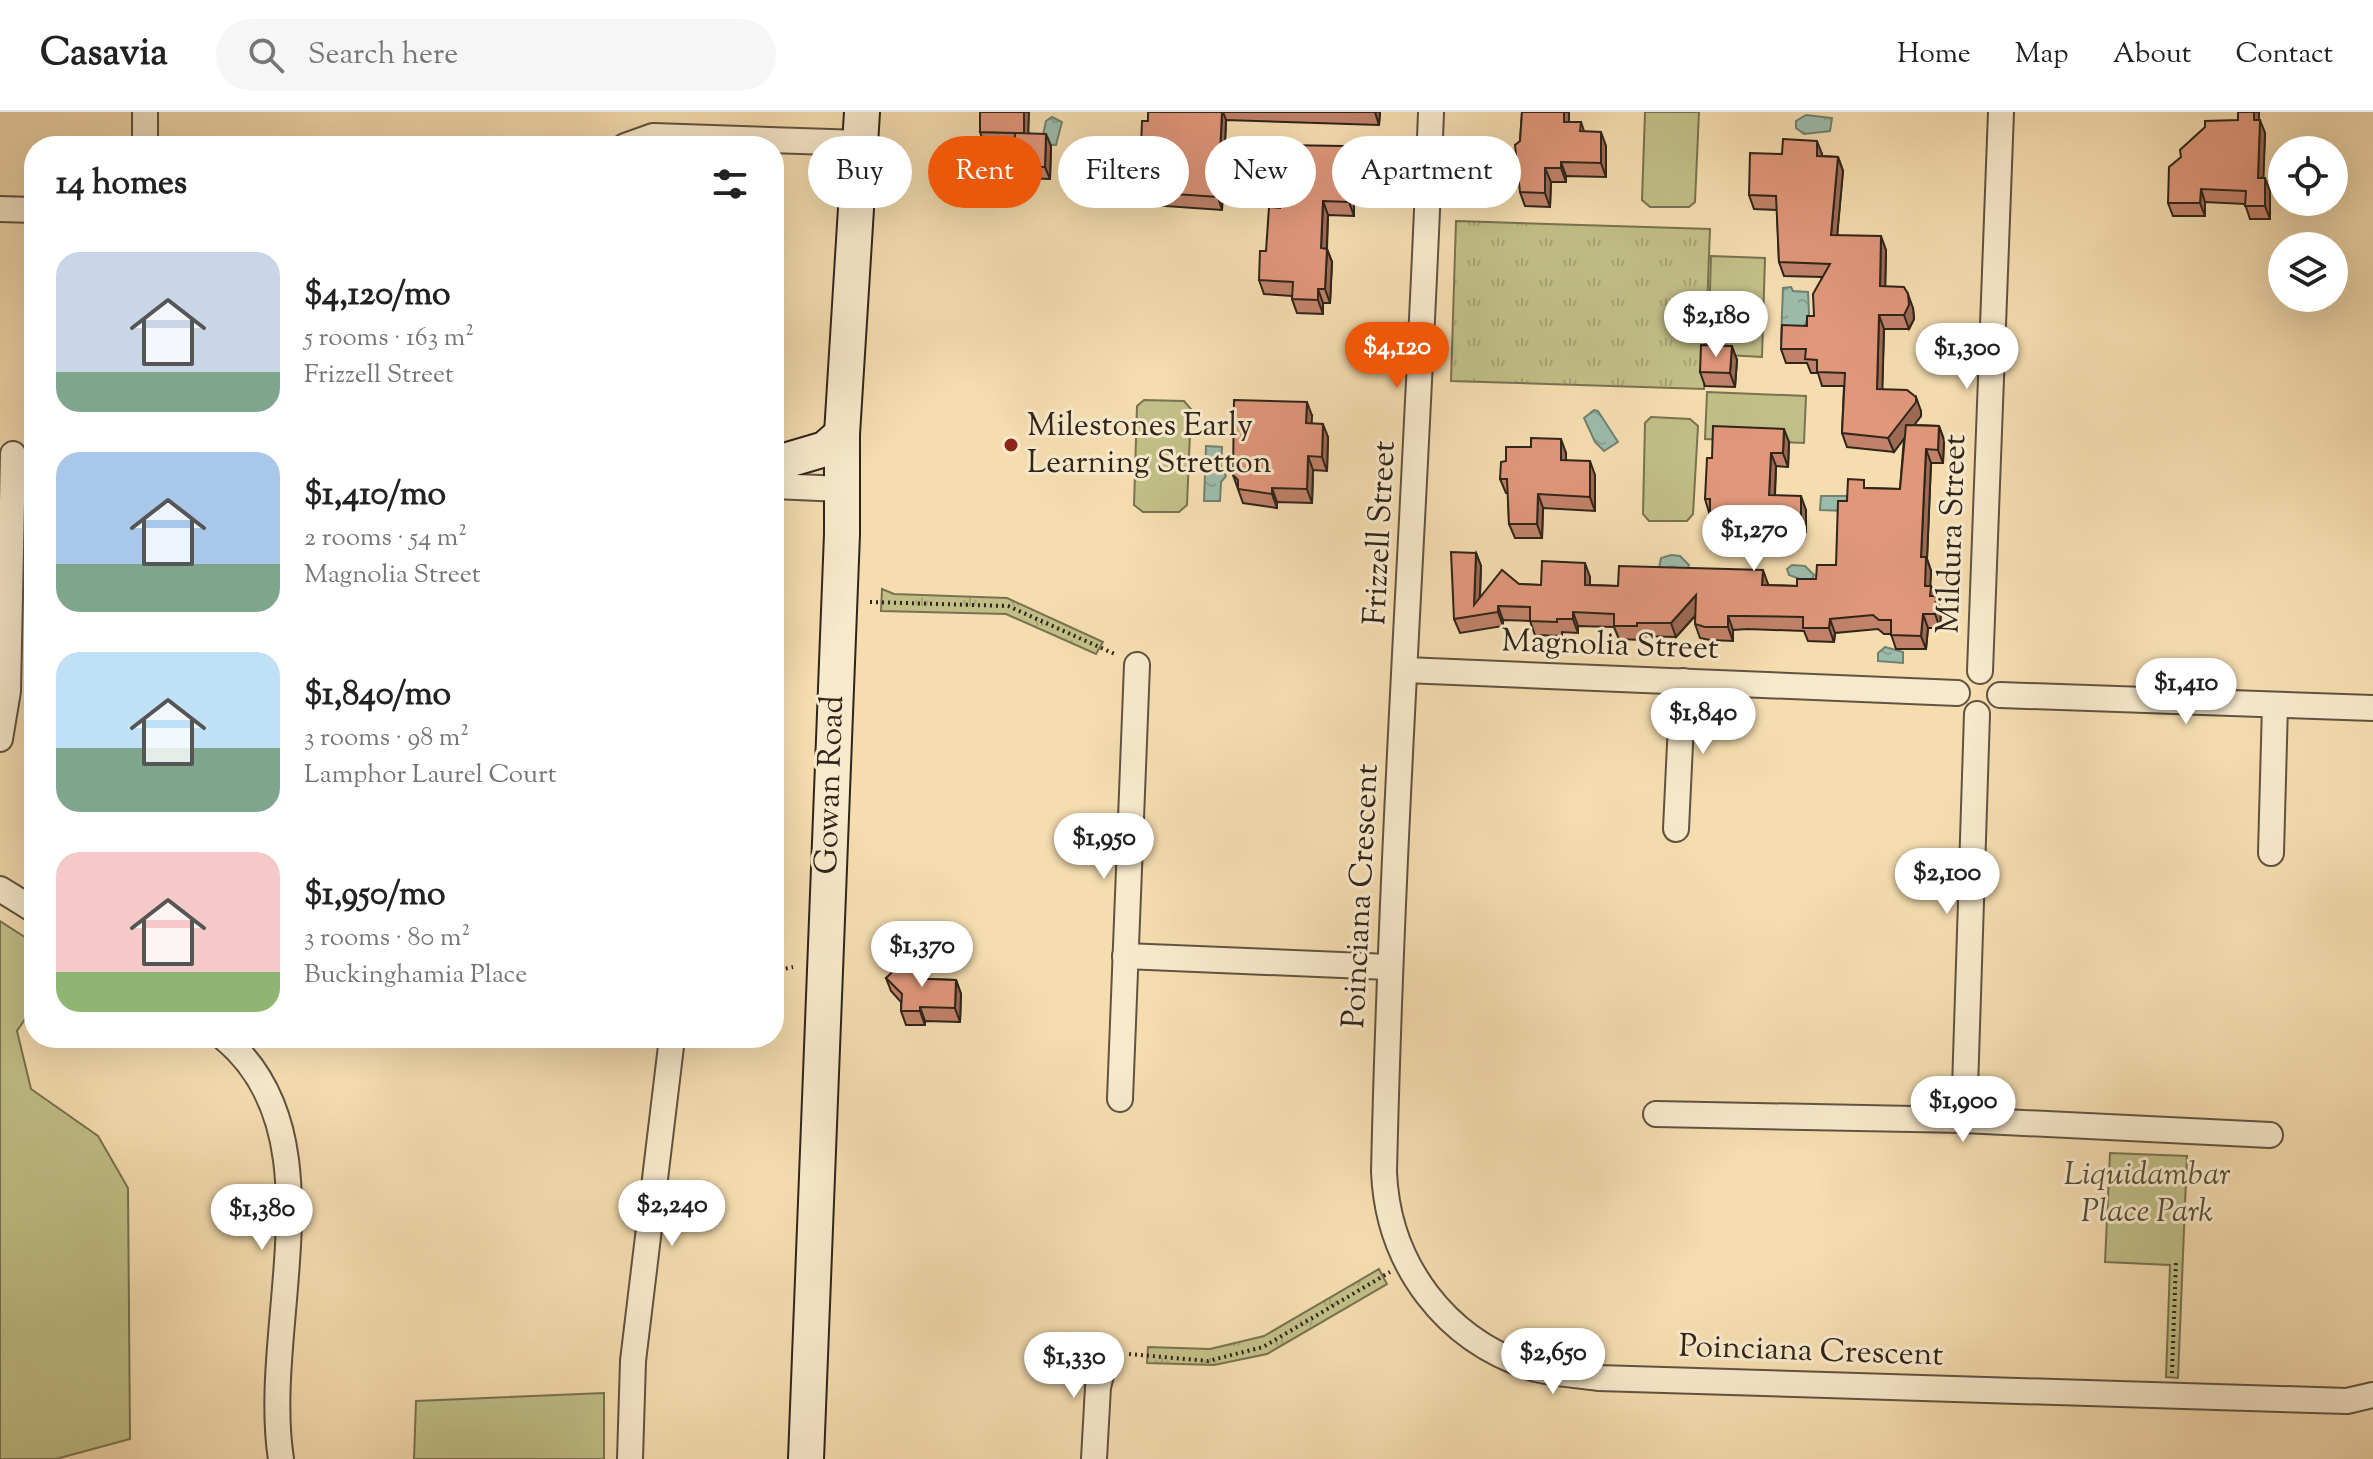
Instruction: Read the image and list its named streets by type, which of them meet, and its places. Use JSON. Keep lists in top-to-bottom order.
{
  "streets": {
    "main road": ["Gowan Road"],
    "street": [
      "Frizzell Street",
      "Mildura Street",
      "Magnolia Street",
      "Poinciana Crescent"
    ]
  },
  "crossings": [
    ["Frizzell Street", "Magnolia Street"],
    ["Frizzell Street", "Poinciana Crescent"],
    ["Mildura Street", "Magnolia Street"],
    ["Magnolia Street", "Poinciana Crescent"]
  ],
  "parks": ["Liquidambar Place Park"],
  "places": ["Milestones Early Learning Stretton"],
  "page": {
    "header": "Casavia",
    "search": "Search here",
    "nav": [
      "Home",
      "Map",
      "About",
      "Contact"
    ],
    "chip": [
      "Buy",
      "Rent",
      "Filters",
      "New",
      "Apartment"
    ],
    "heading": "14 homes",
    "list": [
      {
        "name": "$4,120/mo",
        "note": "5 rooms · 163 m² · Frizzell Street"
      },
      {
        "name": "$1,410/mo",
        "note": "2 rooms · 54 m² · Magnolia Street"
      },
      {
        "name": "$1,840/mo",
        "note": "3 rooms · 98 m² · Lamphor Laurel Court"
      },
      {
        "name": "$1,950/mo",
        "note": "3 rooms · 80 m² · Buckinghamia Place"
      }
    ],
    "price": [
      "$2,180",
      "$4,120",
      "$1,300",
      "$1,270",
      "$1,410",
      "$1,840",
      "$1,950",
      "$2,100",
      "$1,370",
      "$1,900",
      "$2,240",
      "$1,380",
      "$2,650",
      "$1,330"
    ]
  }
}
